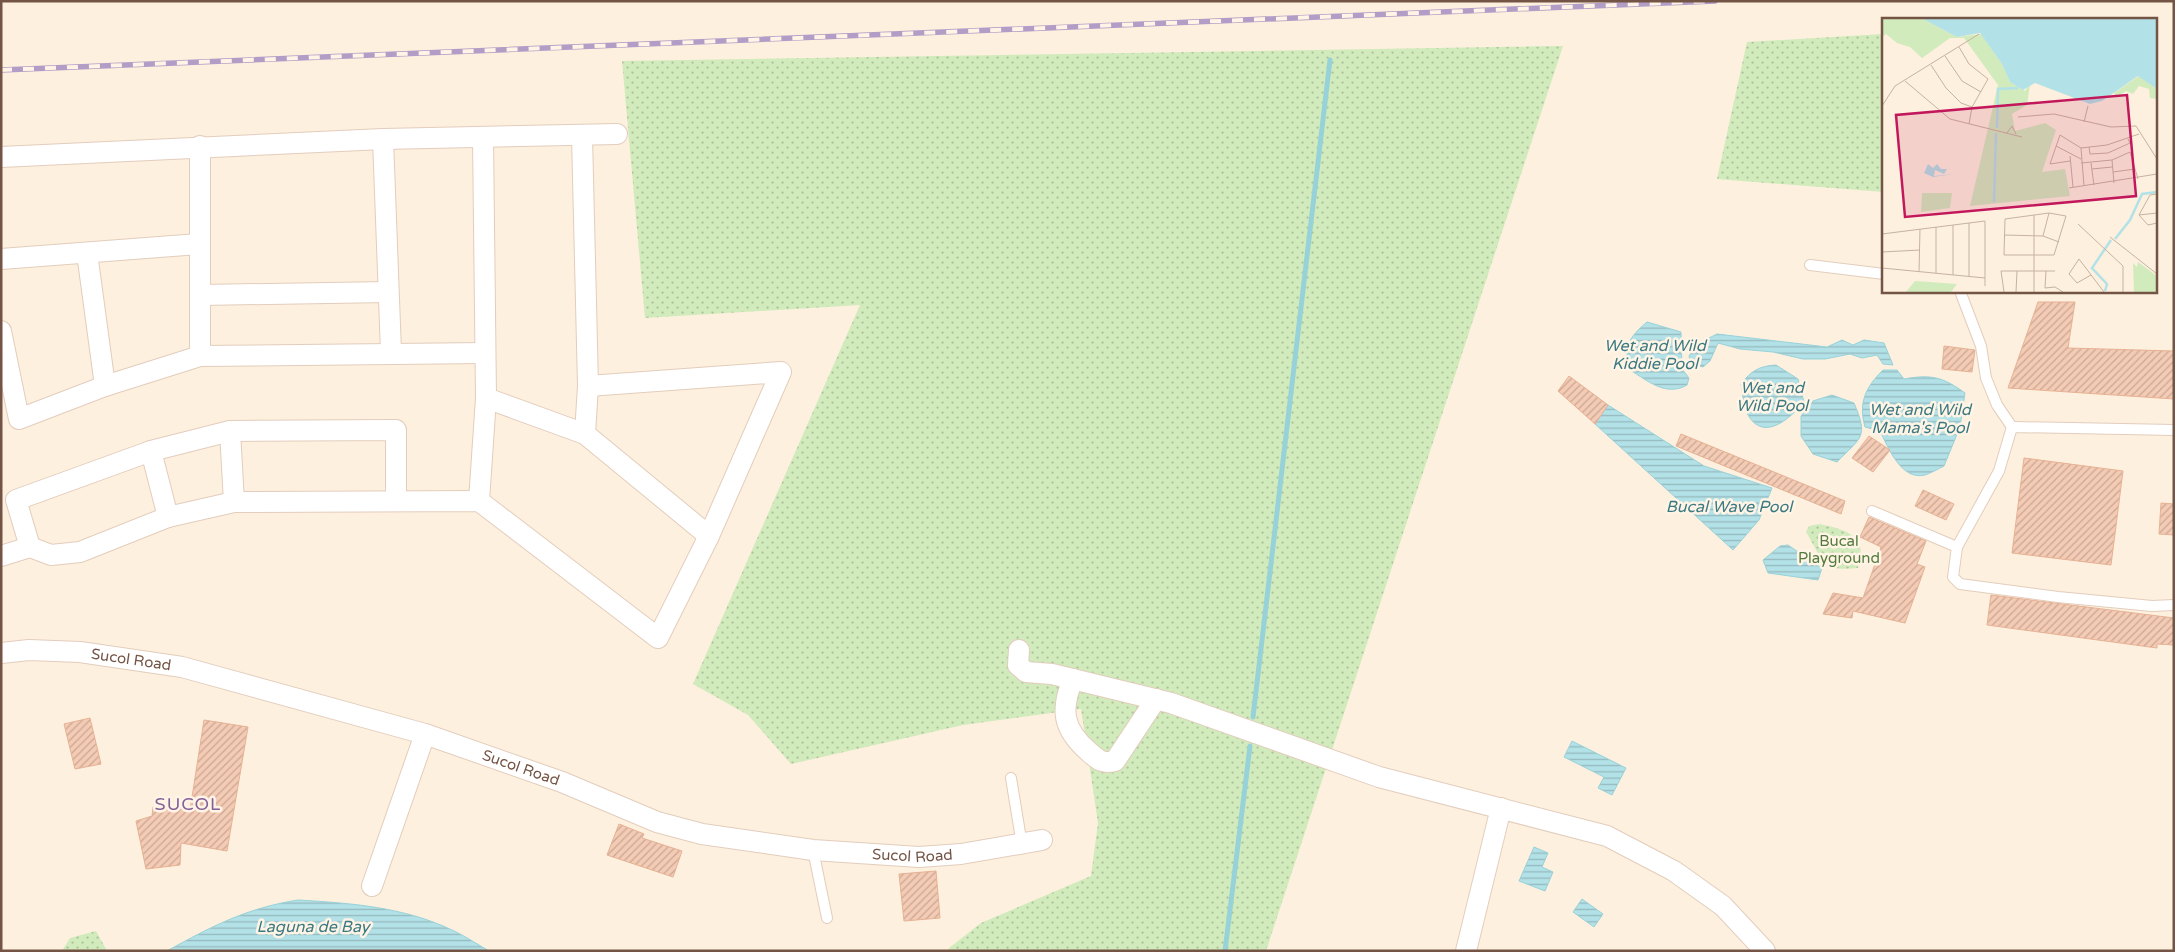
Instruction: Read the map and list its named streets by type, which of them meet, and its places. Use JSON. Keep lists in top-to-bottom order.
{
  "streets": {
    "street": ["Sucol Road"]
  },
  "districts": ["SUCOL"],
  "water": [
    "Wet and Wild Kiddie Pool",
    "Wet and Wild Pool",
    "Wet and Wild Mama's Pool",
    "Bucal Wave Pool",
    "Laguna de Bay"
  ],
  "parks": ["Bucal Playground"]
}
